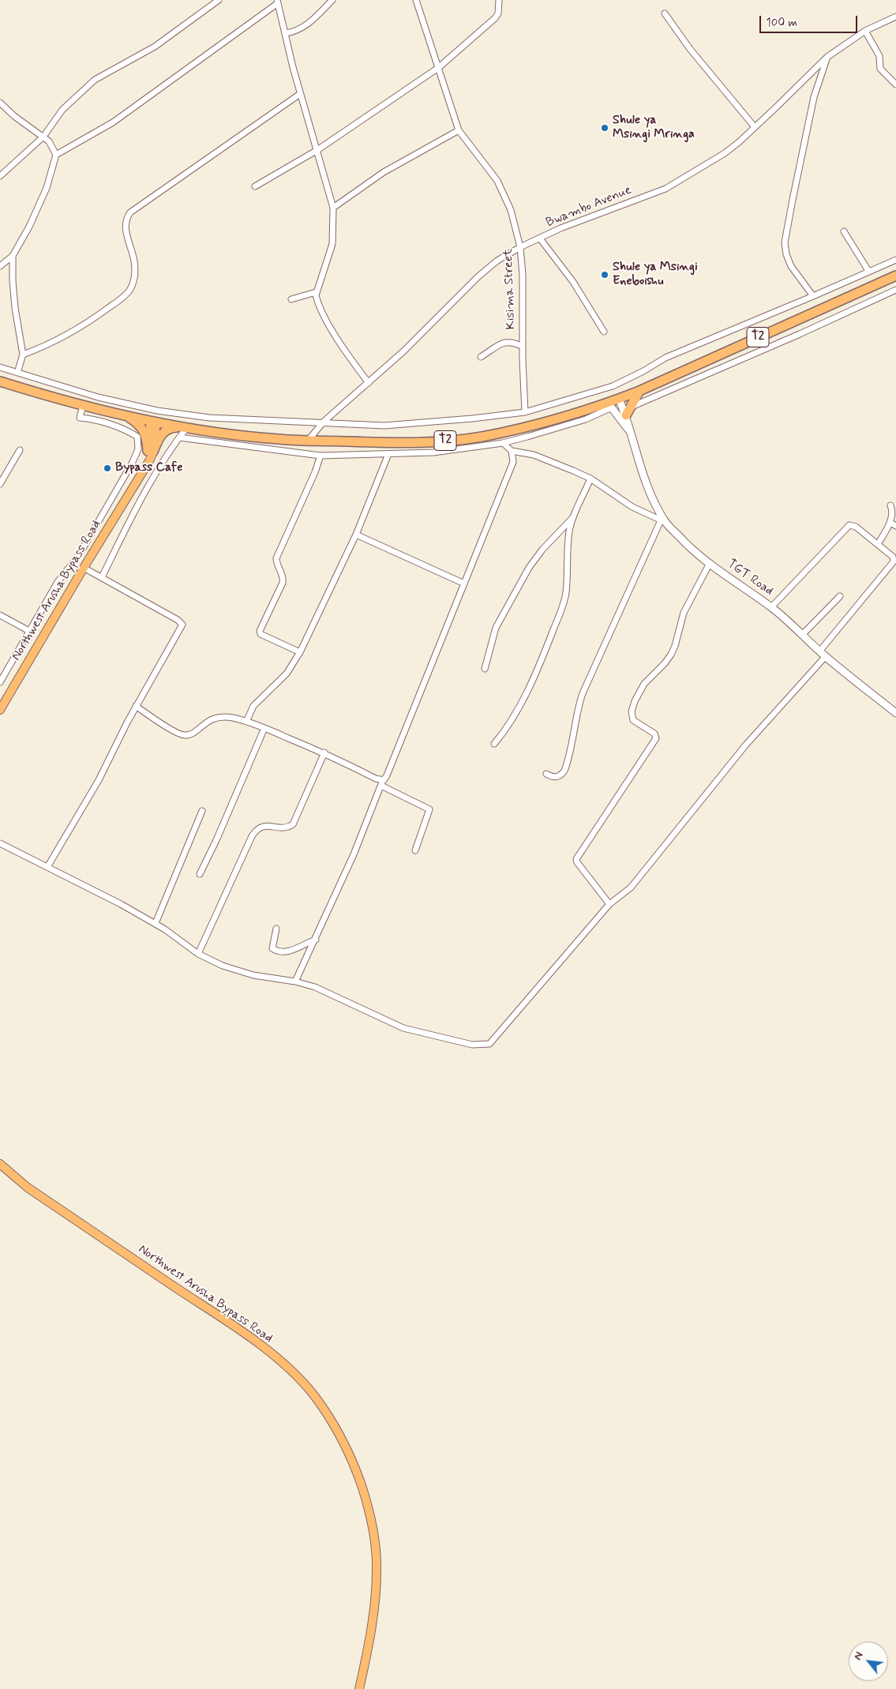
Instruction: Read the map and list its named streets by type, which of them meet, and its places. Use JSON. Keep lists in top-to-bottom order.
{
  "streets": {
    "highway": ["T2"],
    "main road": ["Northwest Arusha Bypass Road"],
    "street": ["Bwambo Avenue", "Kisima Street", "TGT Road"]
  },
  "crossings": [
    ["Bwambo Avenue", "Kisima Street"],
    ["Bwambo Avenue", "T2"],
    ["T2", "TGT Road"],
    ["T2", "Northwest Arusha Bypass Road"]
  ],
  "places": ["Shule ya Msingi Mringa", "Shule ya Msingi Eneboishu", "Bypass Cafe"],
  "scale_bar": "100 m",
  "north": "top left"
}
